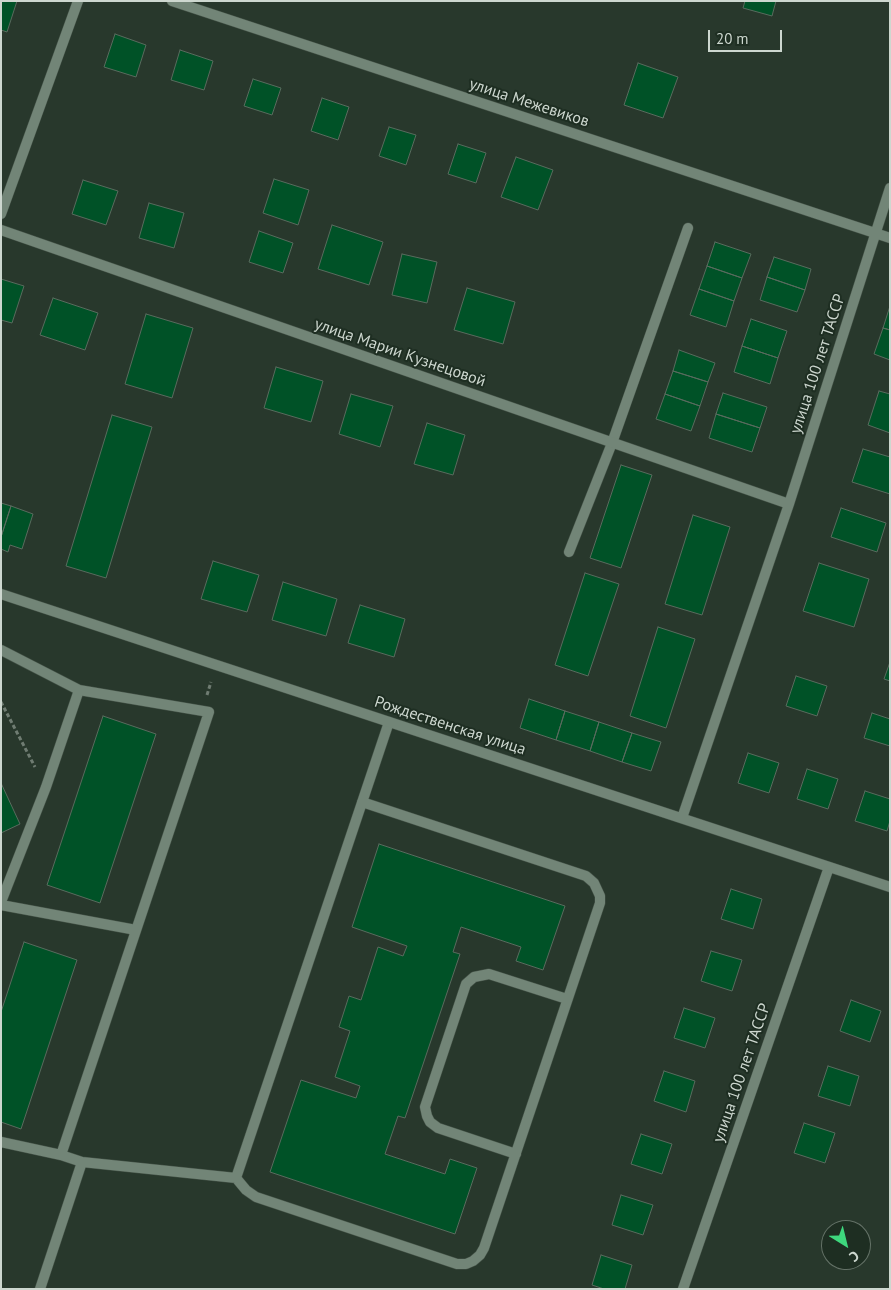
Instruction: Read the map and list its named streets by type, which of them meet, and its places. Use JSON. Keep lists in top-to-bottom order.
{
  "streets": {
    "street": [
      "улица Межевиков",
      "улица Марии Кузнецовой",
      "улица 100 лет ТАССР",
      "Рождественская улица"
    ]
  },
  "crossings": [
    ["улица Межевиков", "улица 100 лет ТАССР"],
    ["улица Марии Кузнецовой", "улица 100 лет ТАССР"],
    ["улица 100 лет ТАССР", "Рождественская улица"]
  ],
  "scale_bar": "20 m",
  "north": "bottom right"
}
